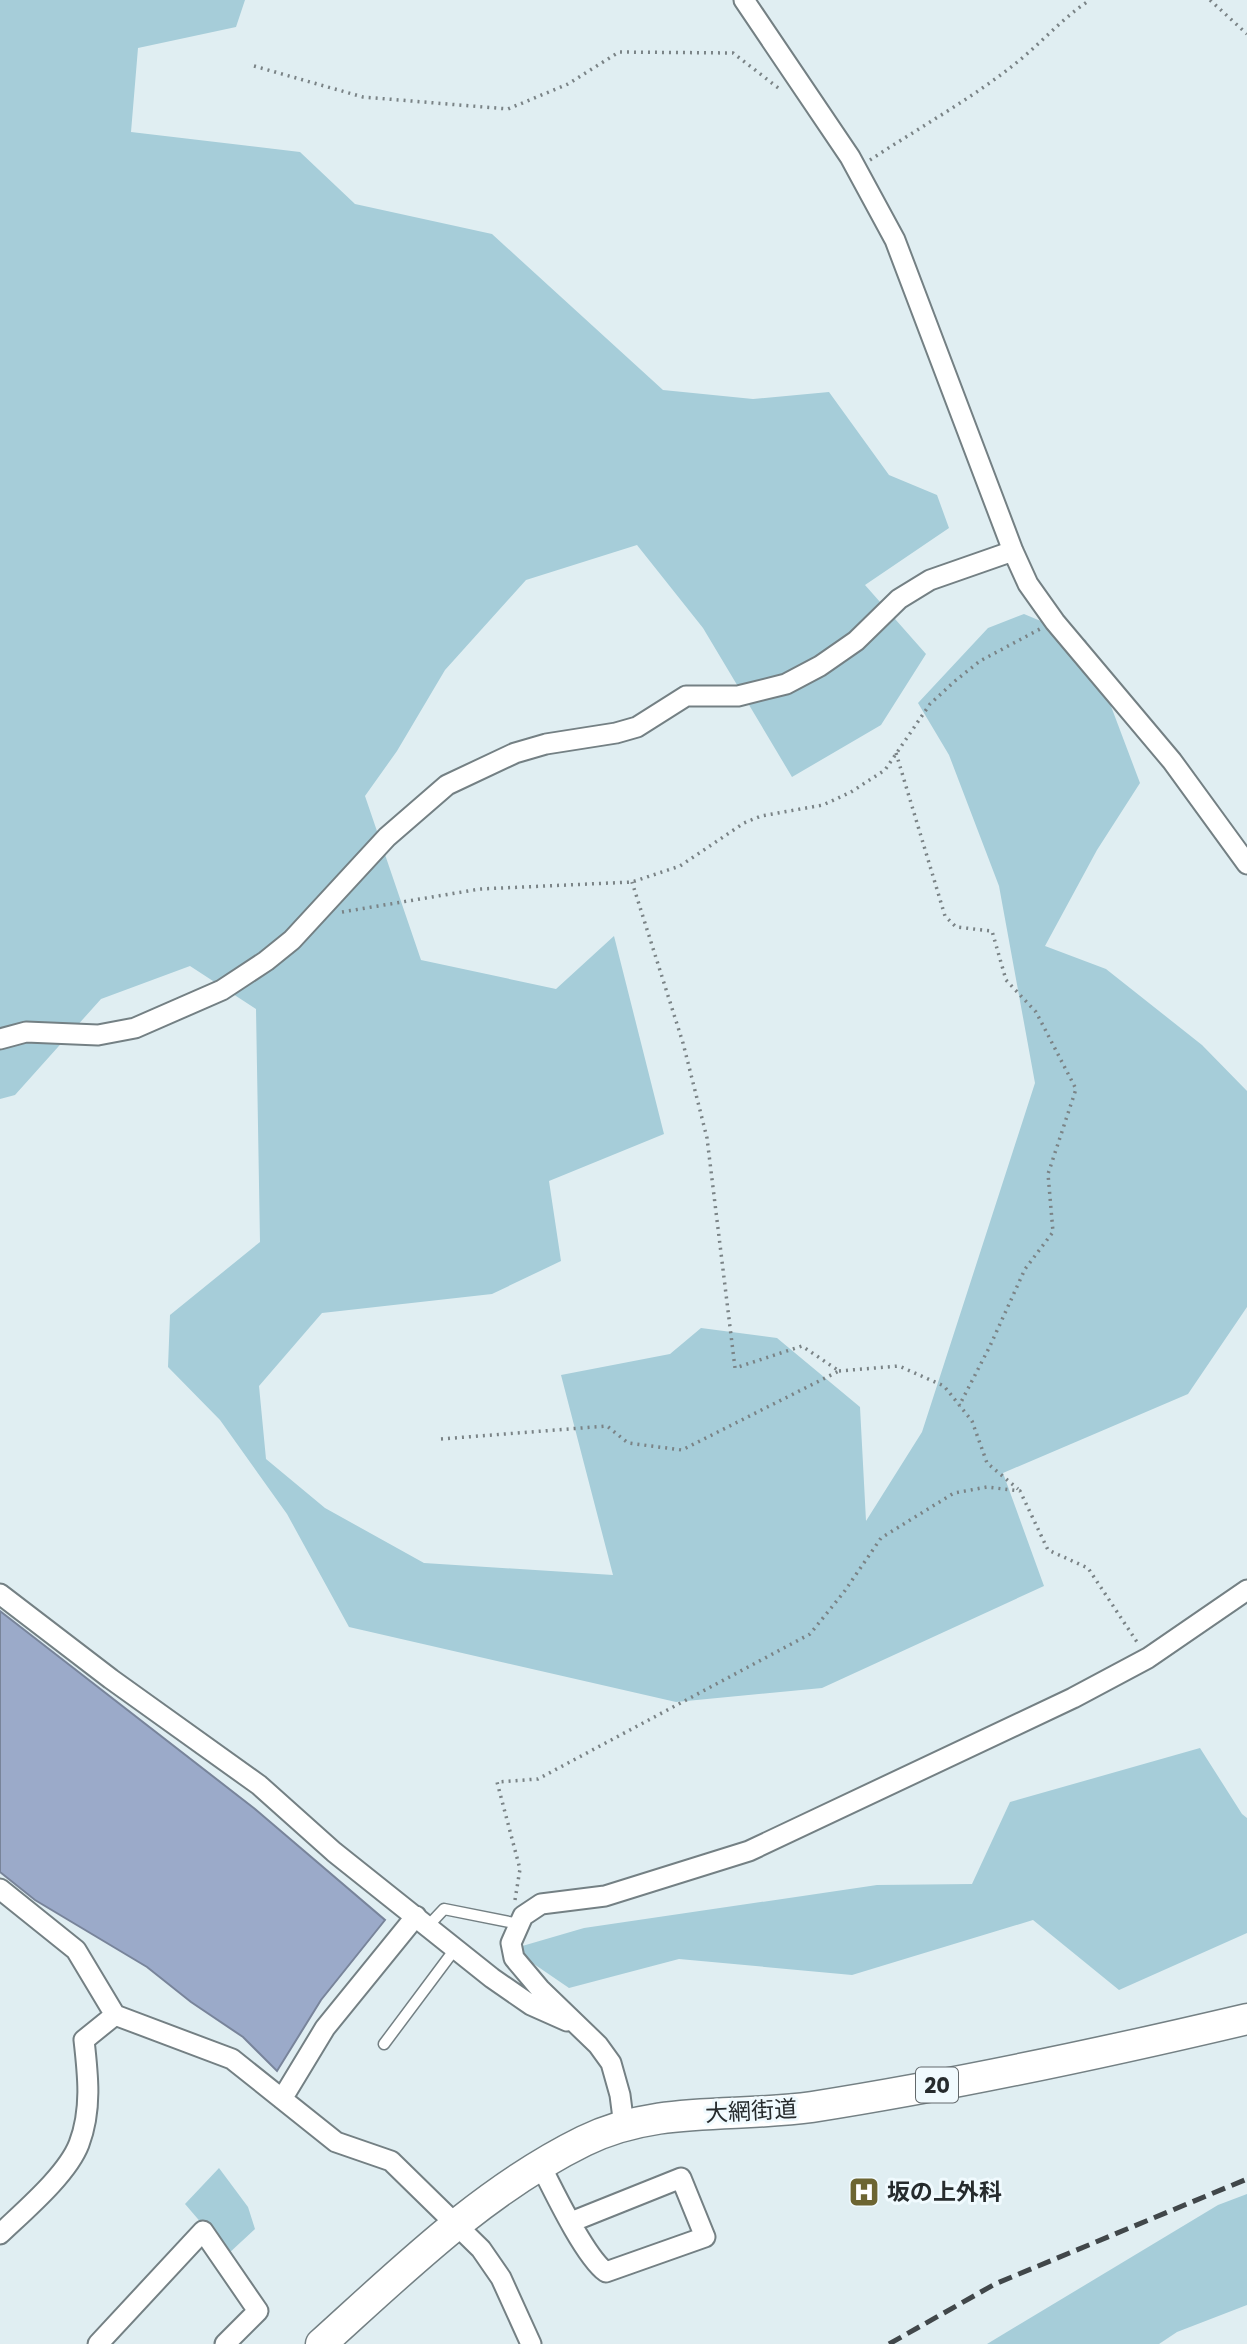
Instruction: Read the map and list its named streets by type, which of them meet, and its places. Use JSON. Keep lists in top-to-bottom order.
{
  "streets": {
    "main road": ["20", "大網街道"]
  },
  "places": {
    "hospital": ["坂の上外科"]
  }
}
